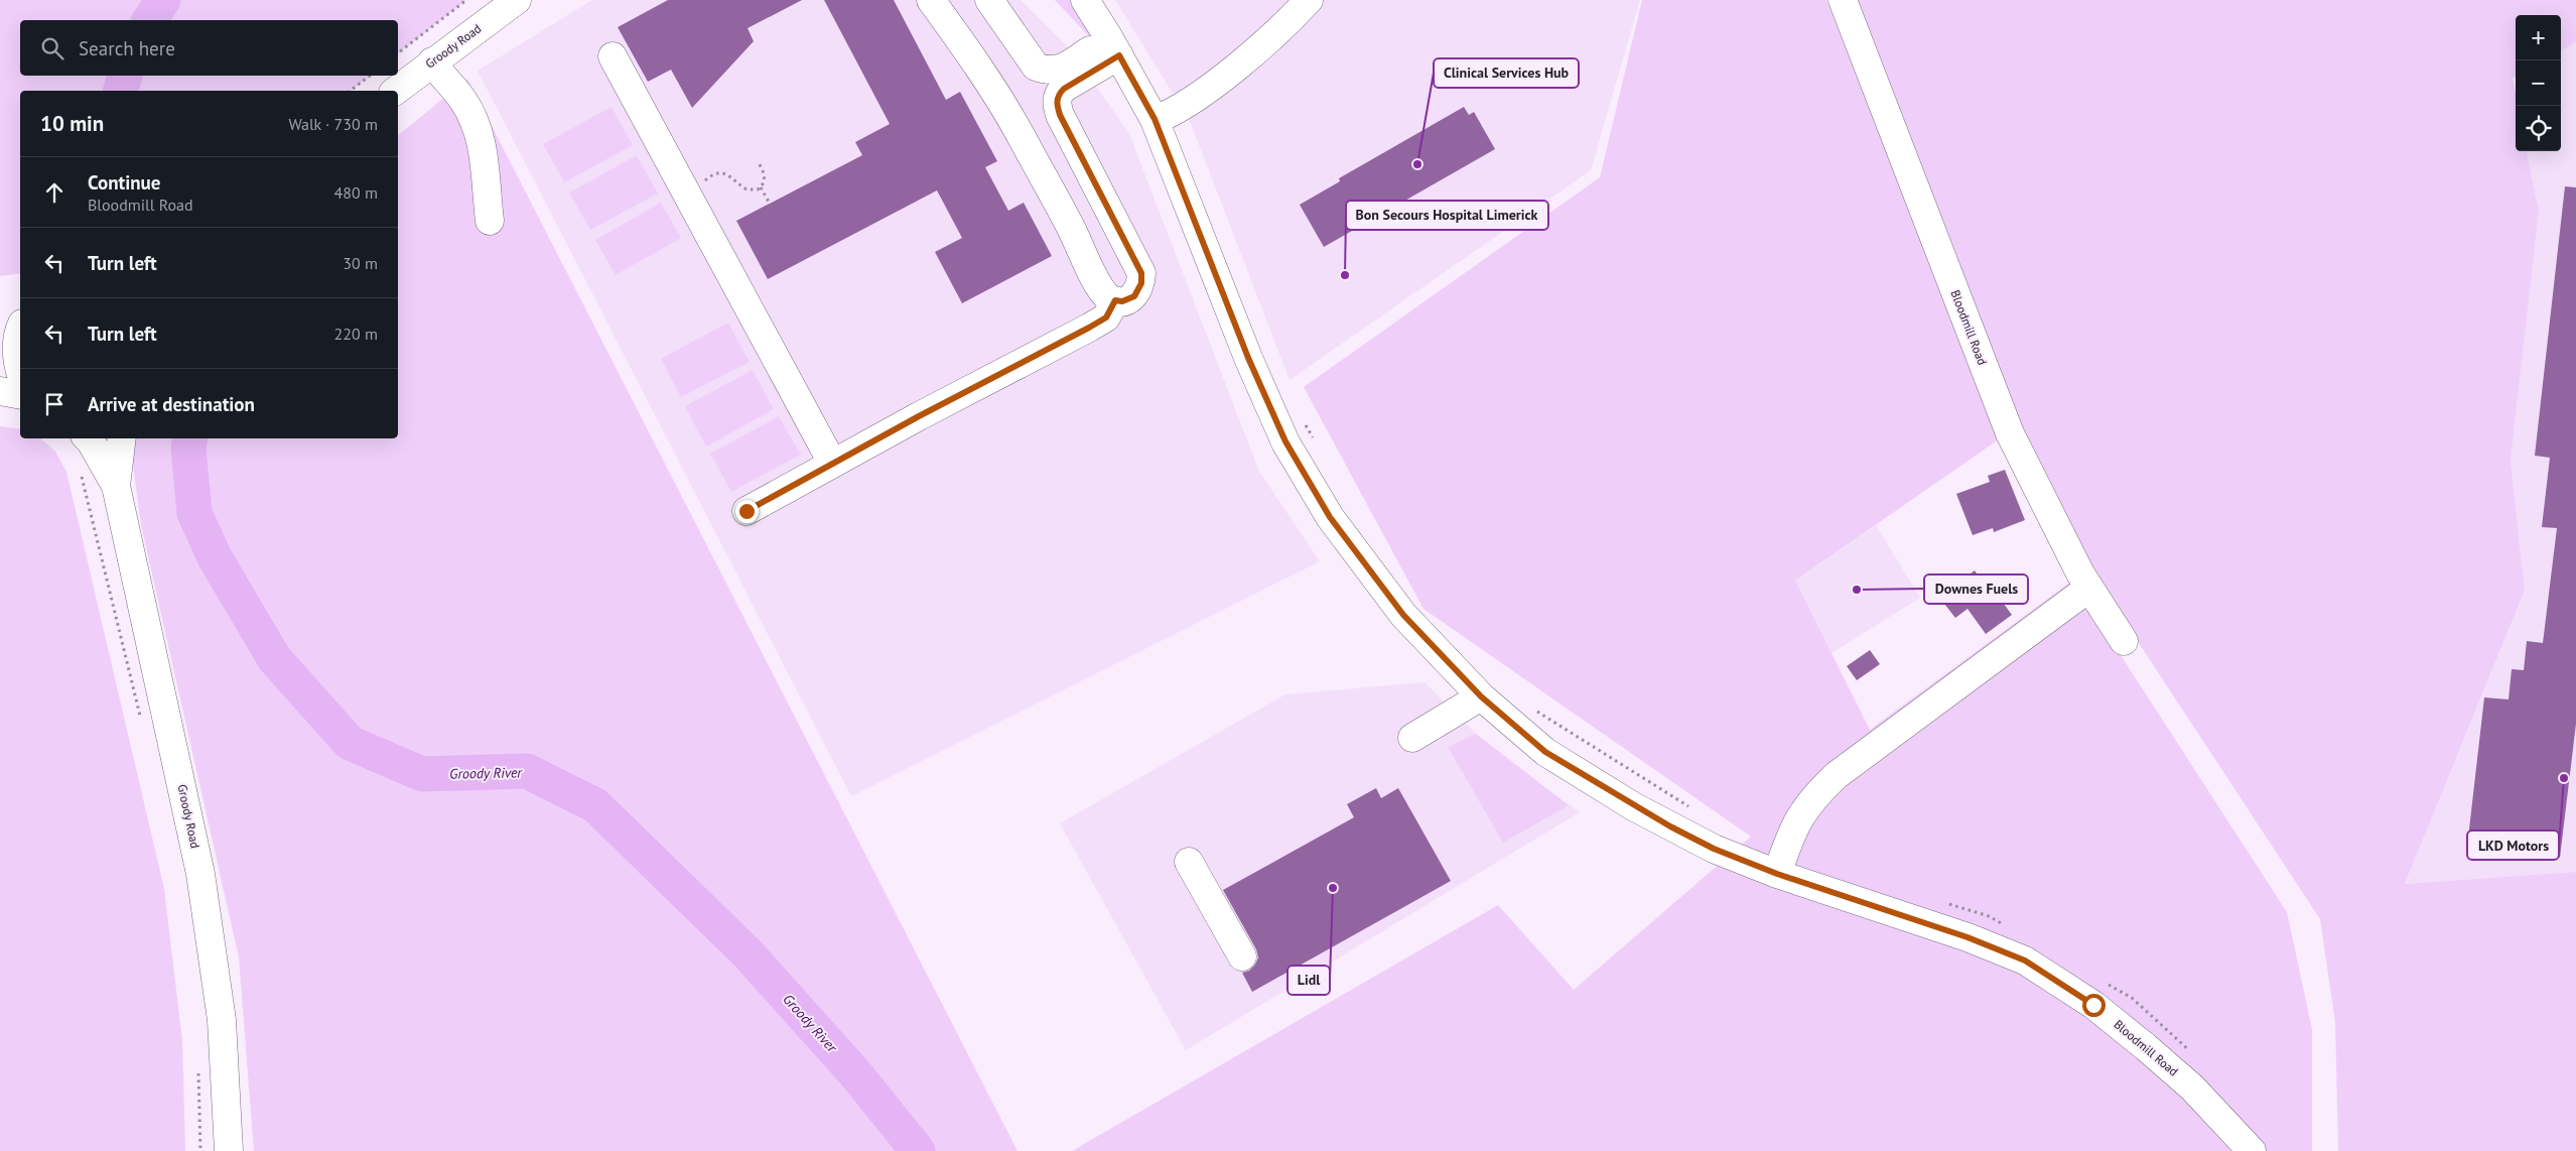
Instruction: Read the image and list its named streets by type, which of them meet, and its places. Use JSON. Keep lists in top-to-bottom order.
{
  "streets": {
    "street": ["Groody Road", "Bloodmill Road"]
  },
  "water": ["Groody River"],
  "places": [
    "Clinical Services Hub",
    "Bon Secours Hospital Limerick",
    "Downes Fuels",
    "LKD Motors",
    "Lidl"
  ],
  "page": {
    "map_buttons": ["+", "−"],
    "search": "Search here",
    "heading": ["10 min", "Walk · 730 m"],
    "list": [
      ["Continue", "Bloodmill Road", "480 m"],
      ["Turn left", "30 m"],
      ["Turn left", "220 m"],
      "Arrive at destination"
    ]
  }
}
